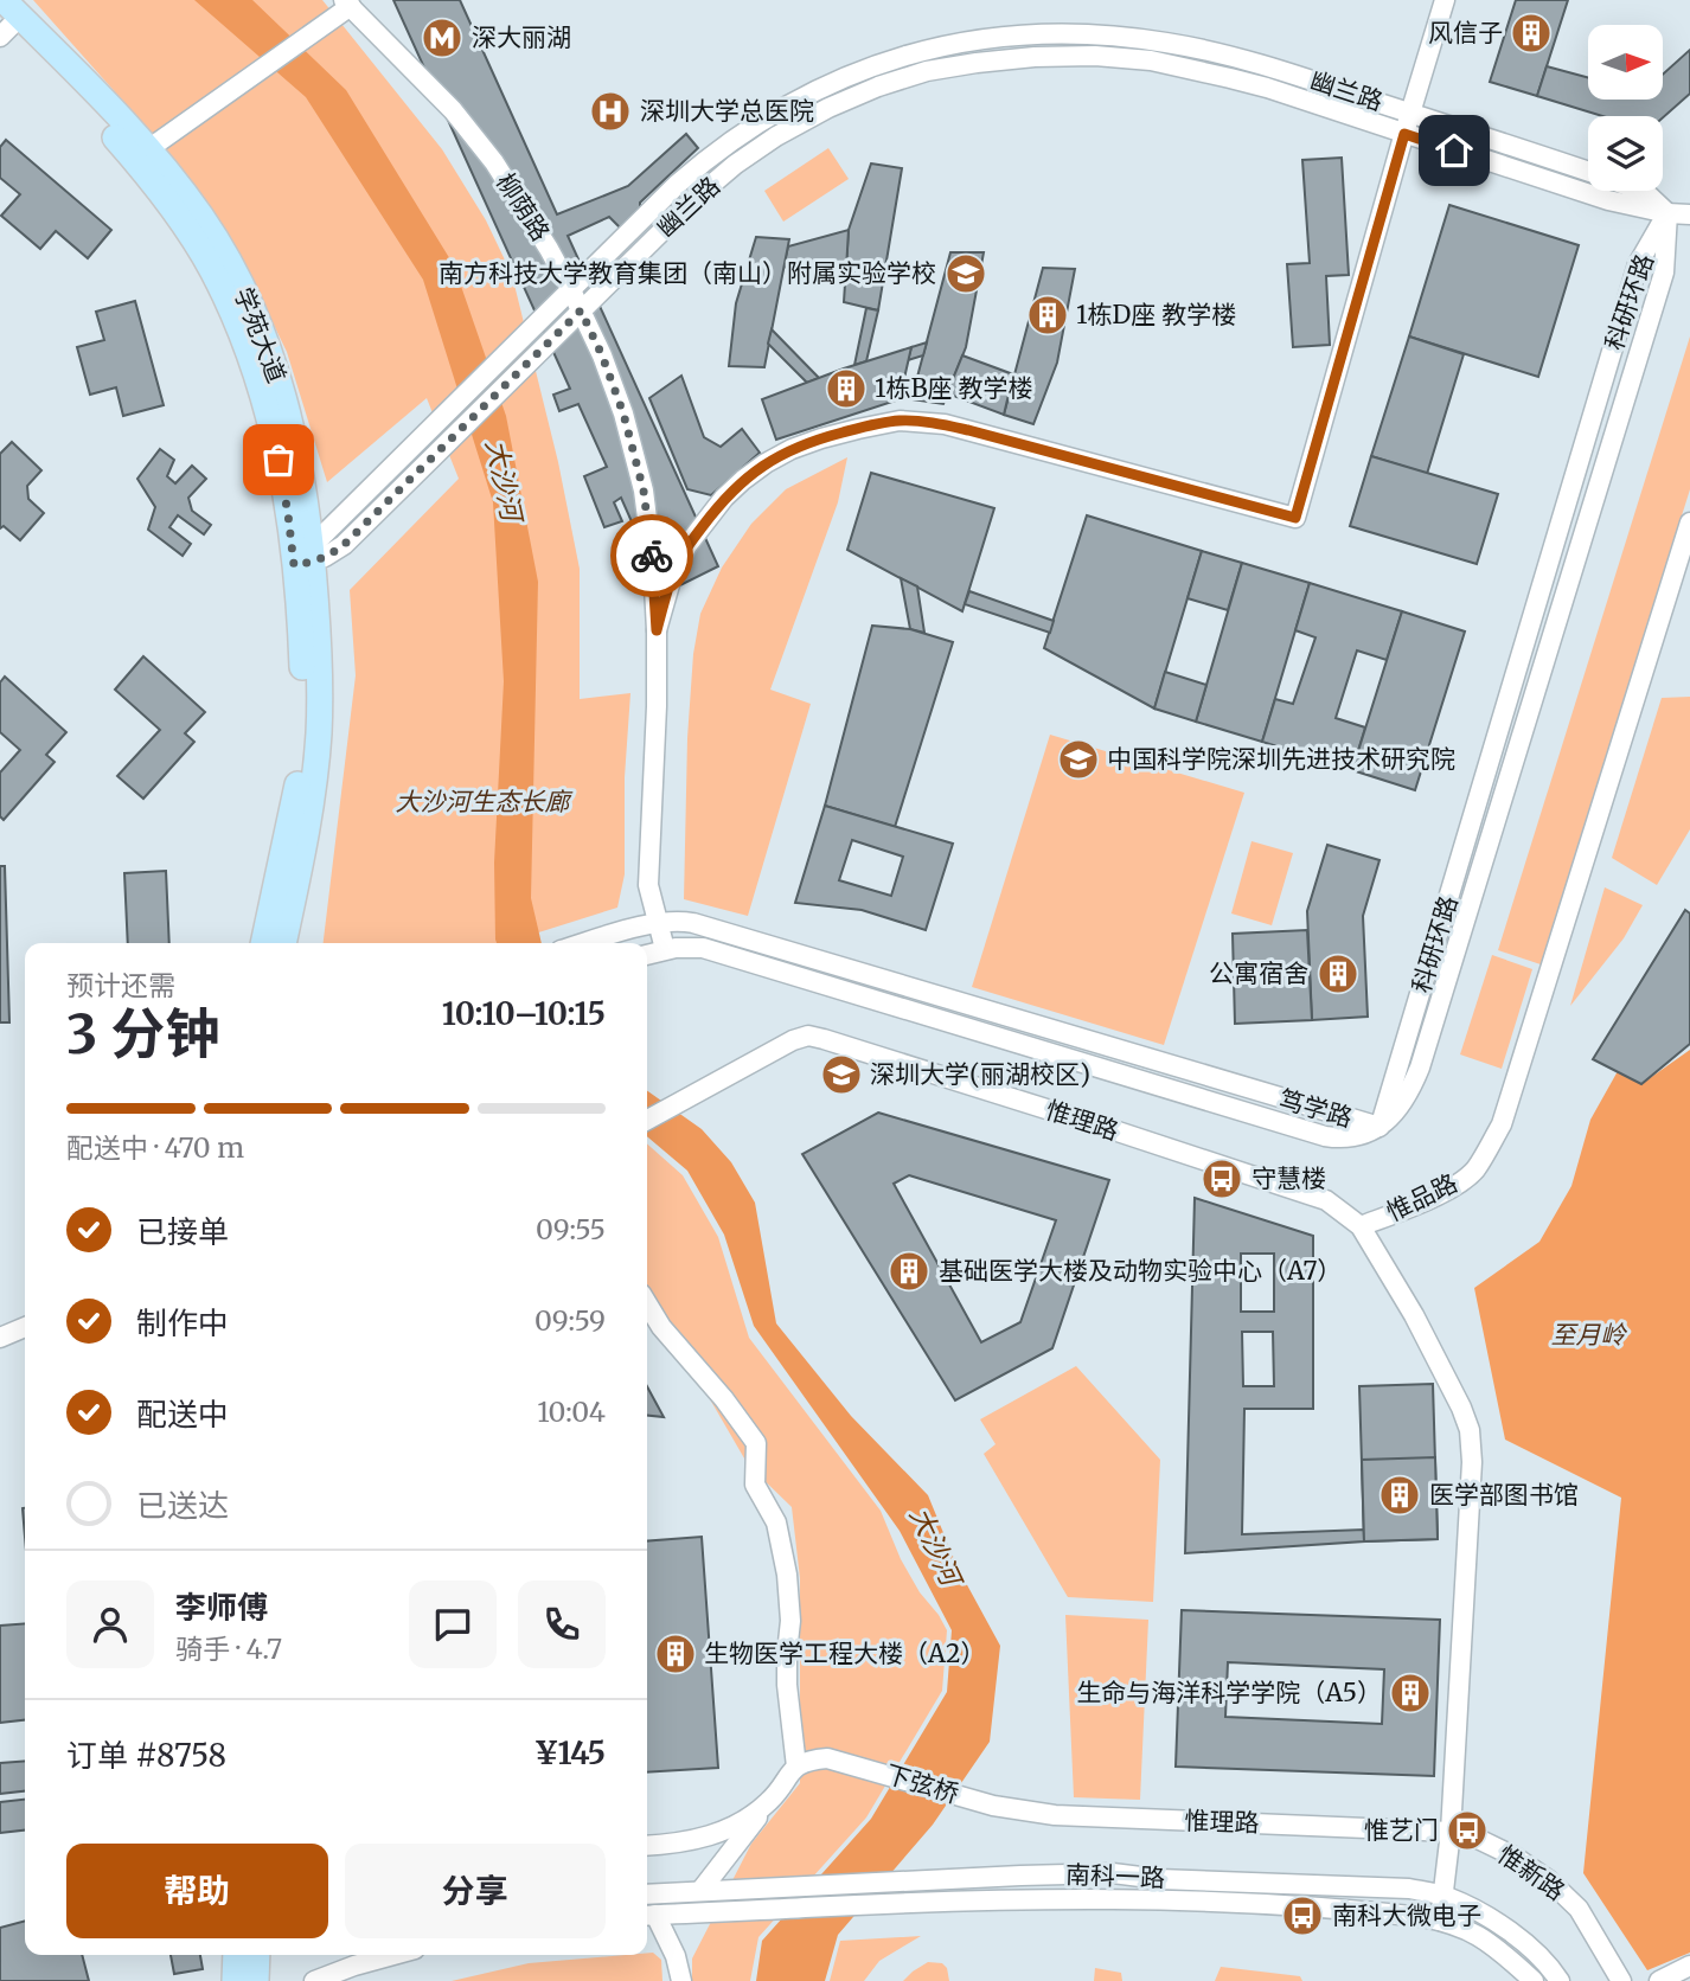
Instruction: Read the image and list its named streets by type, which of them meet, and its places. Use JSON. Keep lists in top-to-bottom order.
{
  "streets": {
    "main road": ["学苑大道"],
    "street": [
      "幽兰路",
      "柳荫路",
      "科研环路",
      "笃学路",
      "惟理路",
      "惟品路",
      "下弦桥",
      "惟新路",
      "南科一路"
    ]
  },
  "crossings": [
    ["幽兰路", "柳荫路"],
    ["幽兰路", "科研环路"],
    ["幽兰路", "学苑大道"],
    ["柳荫路", "笃学路"],
    ["科研环路", "笃学路"],
    ["惟理路", "惟品路"],
    ["惟理路", "下弦桥"],
    ["惟理路", "惟新路"],
    ["惟品路", "惟新路"],
    ["惟品路", "南科一路"]
  ],
  "water": ["大沙河"],
  "parks": ["大沙河生态长廊", "至月岭"],
  "places": {
    "building": [
      "风信子",
      "1栋D座 教学楼",
      "1栋B座 教学楼",
      "公寓宿舍",
      "基础医学大楼及动物实验中心（A7）",
      "医学部图书馆",
      "生物医学工程大楼（A2）",
      "生命与海洋科学学院（A5）"
    ],
    "metro station": ["深大丽湖"],
    "hospital": ["深圳大学总医院"],
    "school or university": ["南方科技大学教育集团（南山）附属实验学校", "中国科学院深圳先进技术研究院", "深圳大学(丽湖校区)"],
    "bus stop": ["守慧楼", "惟艺门", "南科大微电子"]
  },
  "north": "right",
  "page": {
    "heading": ["3 分钟", "预计还需", "10:10–10:15"],
    "panel": [
      "李师傅",
      "骑手 · 4.7",
      "订单 #8758",
      "¥145"
    ],
    "bar": "配送中 · 470 m",
    "list": [
      ["已接单", "09:55"],
      ["制作中", "09:59"],
      ["配送中", "10:04"],
      "已送达"
    ],
    "buttons": ["帮助", "分享"]
  }
}
